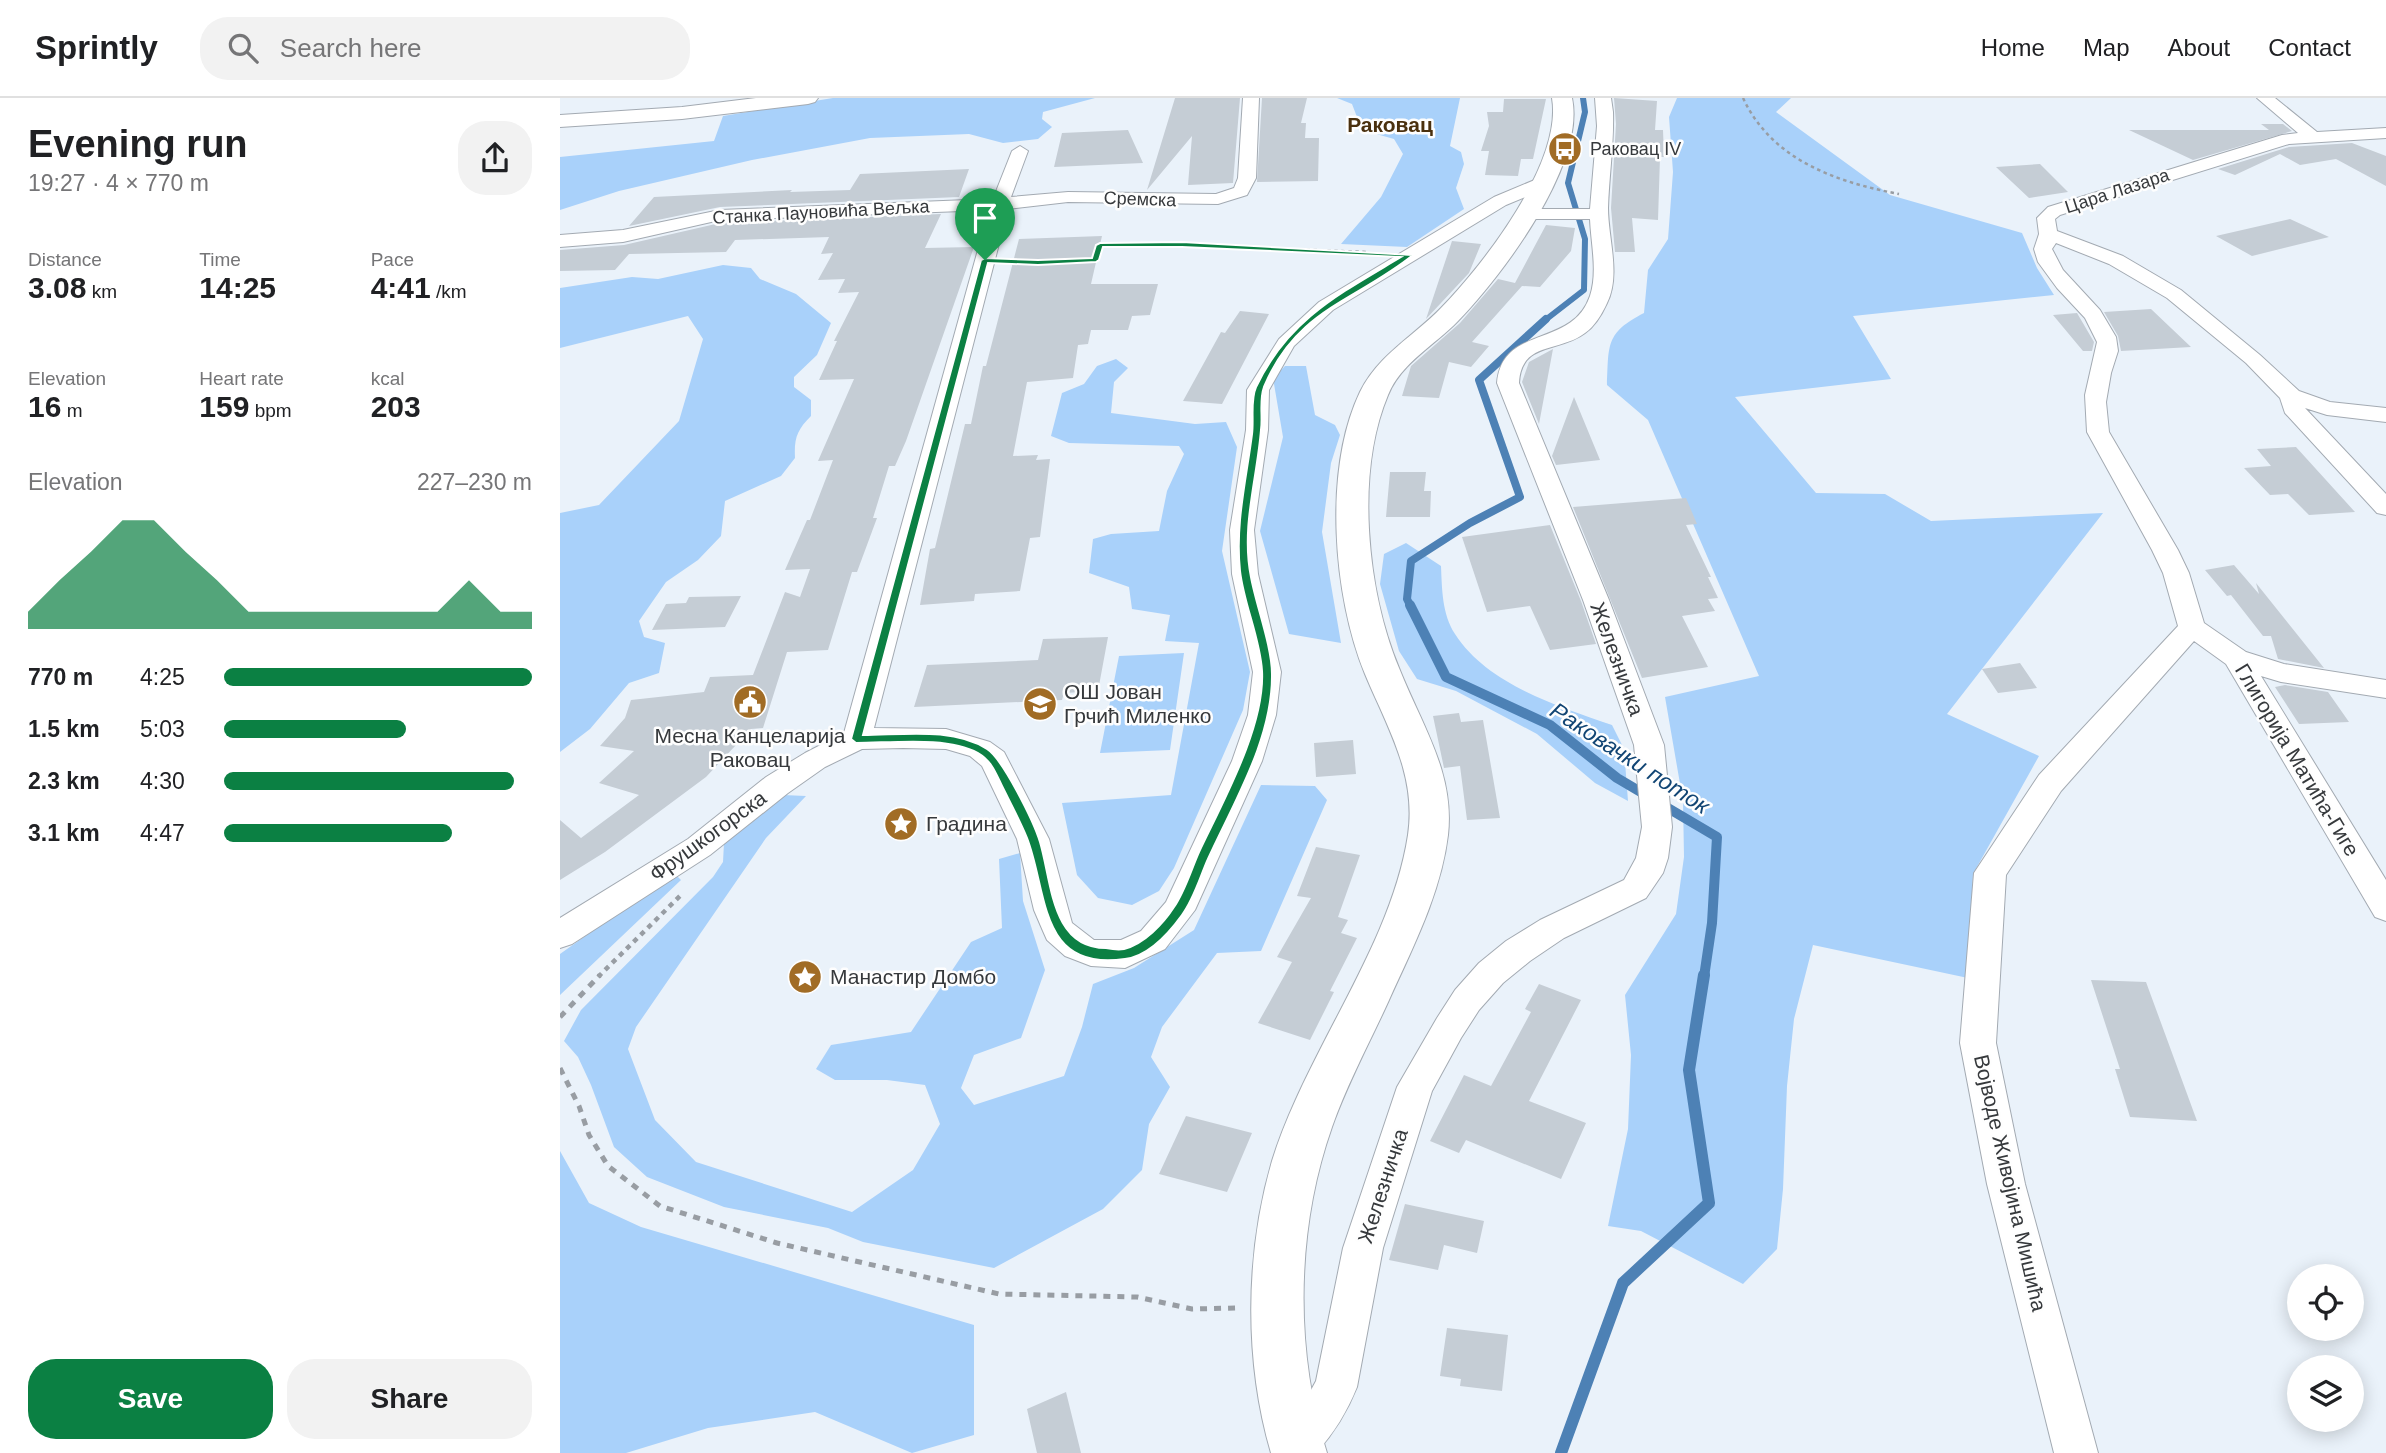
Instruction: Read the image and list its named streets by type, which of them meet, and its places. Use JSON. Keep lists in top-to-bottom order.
{
  "streets": {
    "street": [
      "Цара Лазара",
      "Сремска",
      "Станка Пауновића Вељка",
      "Железничка",
      "Глигорија Матића-Гиге",
      "Фрушкогорска",
      "Војводе Живојина Мишића"
    ]
  },
  "crossings": [
    ["Сремска", "Станка Пауновића Вељка"],
    ["Глигорија Матића-Гиге", "Војводе Живојина Мишића"]
  ],
  "districts": ["Раковац"],
  "water": ["Раковачки поток"],
  "places": {
    "bus stop": ["Раковац IV"],
    "public building": ["Месна Канцеларија Раковац"],
    "school or university": ["ОШ Јован Грчић Миленко"],
    "place": ["Градина", "Манастир Домбо"]
  },
  "page": {
    "header": "Sprintly",
    "search": "Search here",
    "nav": [
      "Home",
      "Map",
      "About",
      "Contact"
    ],
    "heading": ["Evening run", "19:27 · 4 × 770 m"],
    "stats": [
      ["Distance", "3.08 km"],
      ["Time", "14:25"],
      ["Pace", "4:41 /km"],
      ["Elevation", "16 m"],
      ["Heart rate", "159 bpm"],
      ["kcal", "203"]
    ],
    "chart": ["Elevation", "227–230 m"],
    "list": [
      {
        "name": "770 m",
        "note": "4:25"
      },
      {
        "name": "1.5 km",
        "note": "5:03"
      },
      {
        "name": "2.3 km",
        "note": "4:30"
      },
      {
        "name": "3.1 km",
        "note": "4:47"
      }
    ],
    "buttons": ["Save", "Share"]
  }
}
